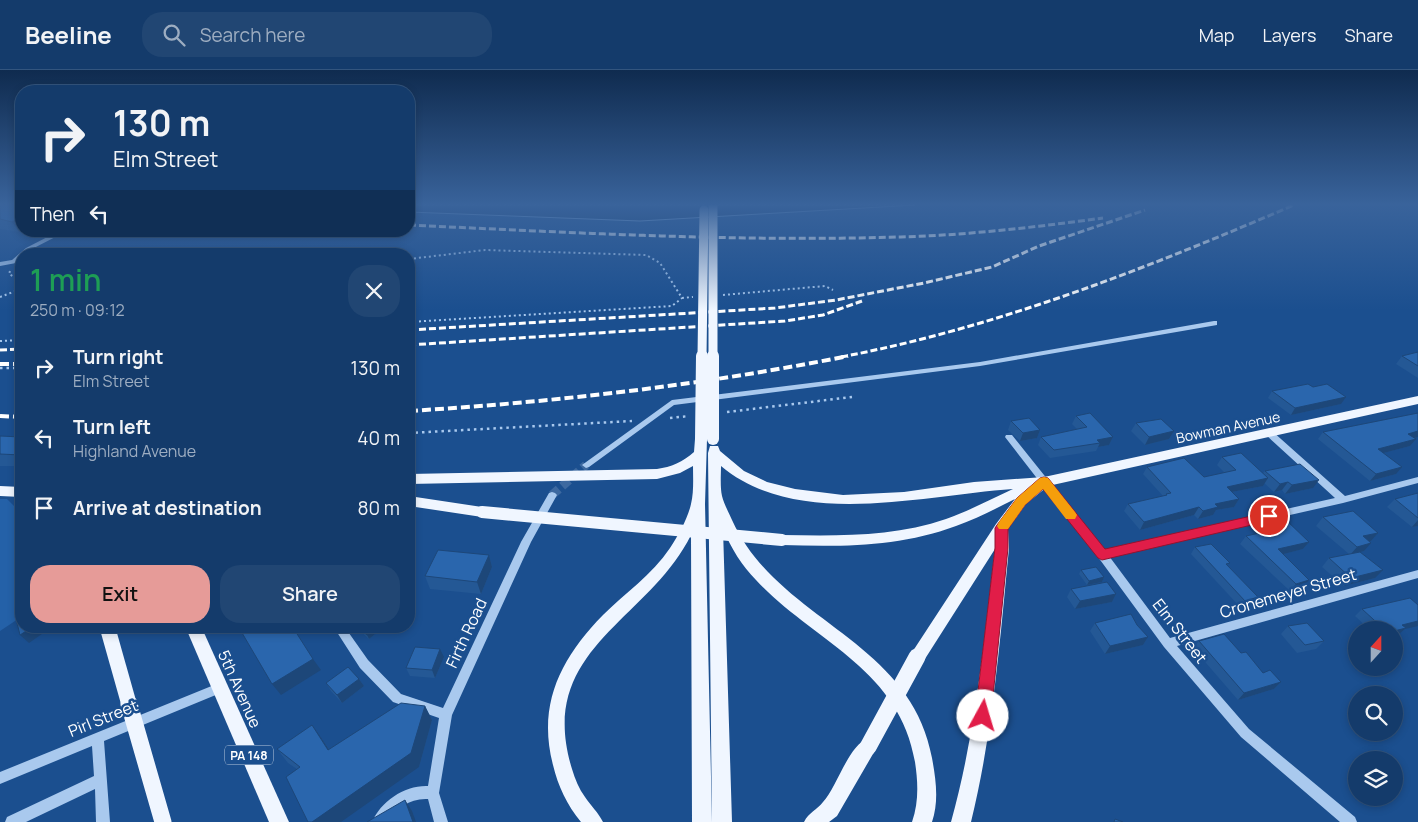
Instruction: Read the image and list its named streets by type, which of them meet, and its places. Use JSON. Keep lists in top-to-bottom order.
{
  "streets": {
    "main road": ["Bowman Avenue", "5th Avenue", "PA 148"],
    "street": [
      "Cronemeyer Street",
      "Elm Street",
      "Firth Road",
      "Pirl Street"
    ]
  },
  "crossings": [
    ["Bowman Avenue", "Elm Street"],
    ["Cronemeyer Street", "Elm Street"],
    ["5th Avenue", "Pirl Street"]
  ],
  "north": "top",
  "page": {
    "header": "Beeline",
    "search": "Search here",
    "nav": ["Map", "Layers", "Share"],
    "turn": ["130 m", "Elm Street"],
    "then": "Then",
    "heading": ["1 min", "250 m · 09:12"],
    "list": [
      {
        "name": "Turn right",
        "note": "Elm Street",
        "value": "130 m"
      },
      {
        "name": "Turn left",
        "note": "Highland Avenue",
        "value": "40 m"
      },
      {
        "name": "Arrive at destination",
        "value": "80 m"
      }
    ],
    "buttons": ["Exit", "Share"]
  }
}
